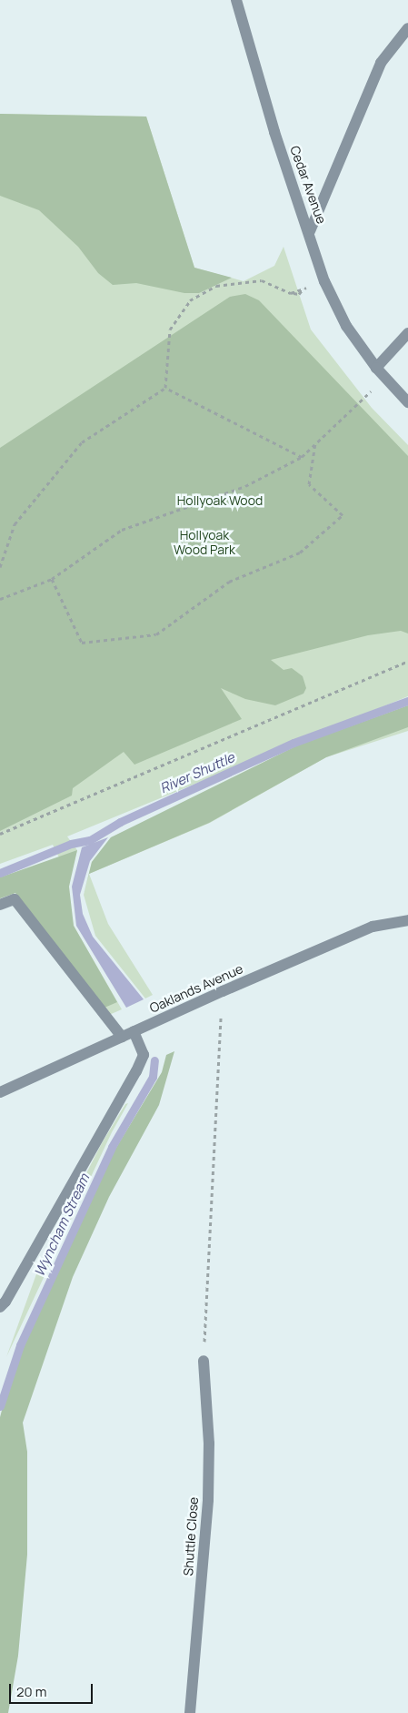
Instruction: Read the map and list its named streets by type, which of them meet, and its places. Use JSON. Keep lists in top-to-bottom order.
{
  "streets": {
    "street": ["Cedar Avenue", "Oaklands Avenue", "Shuttle Close"]
  },
  "water": ["River Shuttle", "Wyncham Stream"],
  "parks": ["Hollyoak Wood", "Hollyoak Wood Park"],
  "scale_bar": "20 m"
}
